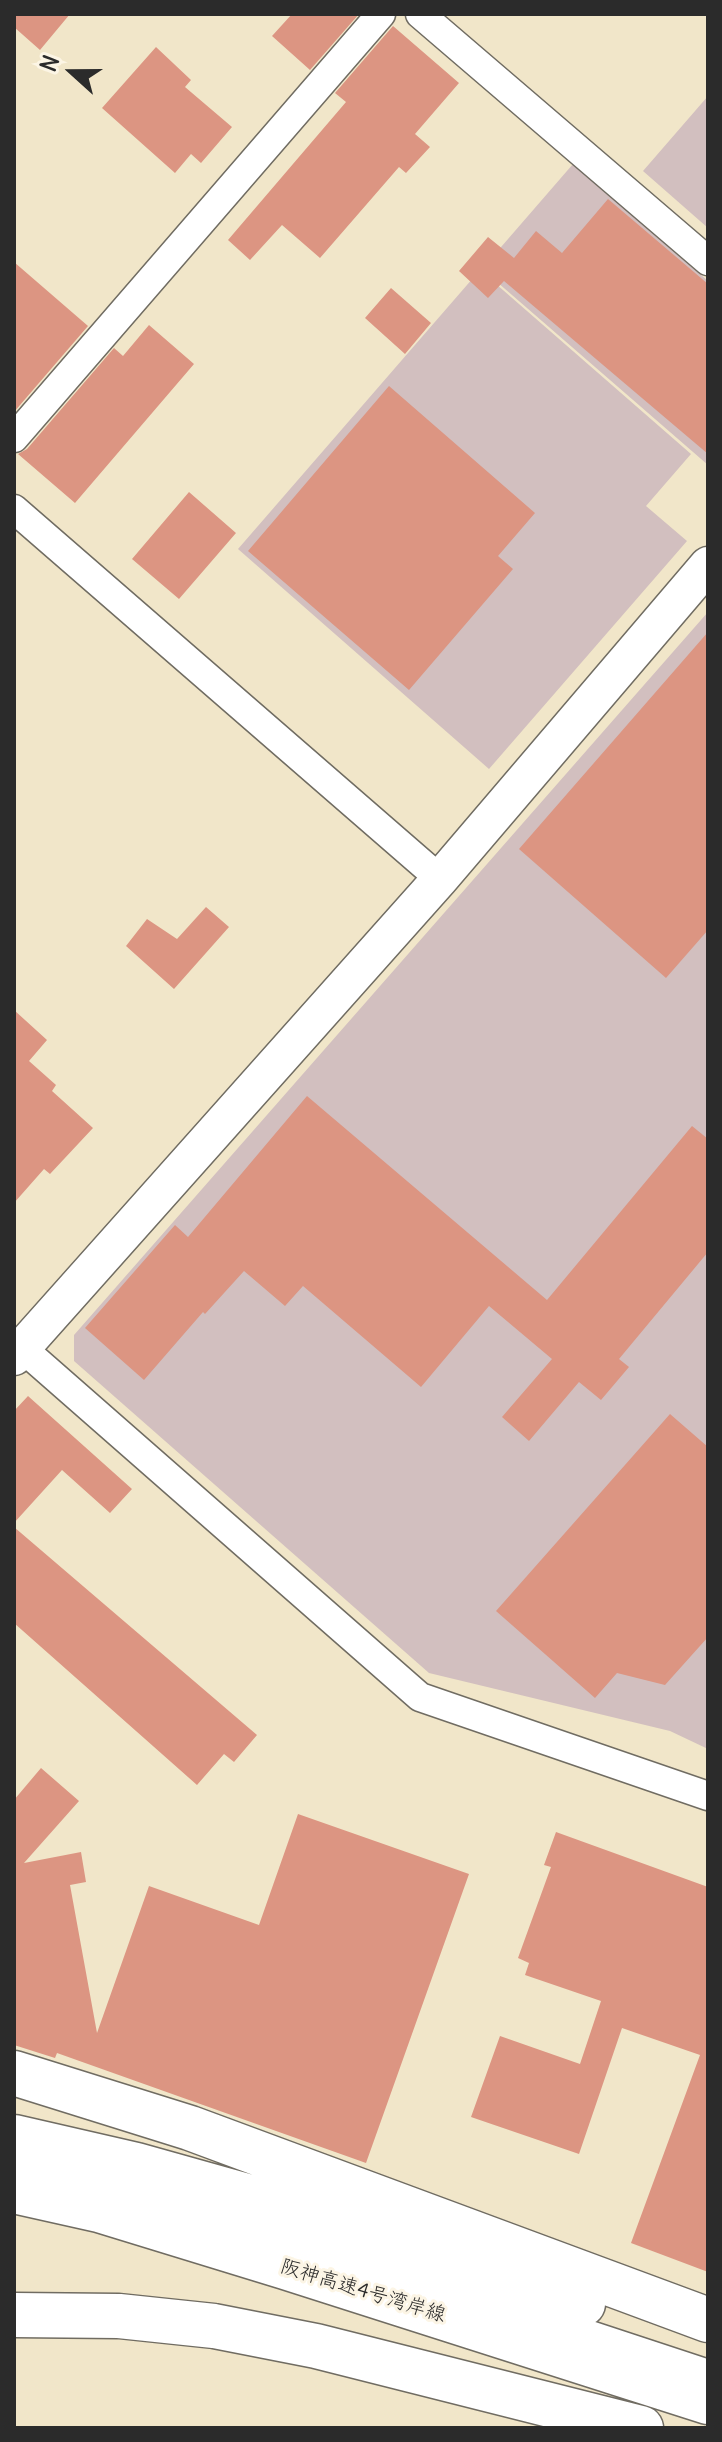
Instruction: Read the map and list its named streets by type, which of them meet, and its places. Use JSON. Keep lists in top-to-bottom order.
{
  "streets": {
    "highway": ["阪神高速4号湾岸線"]
  },
  "north": "left"
}
